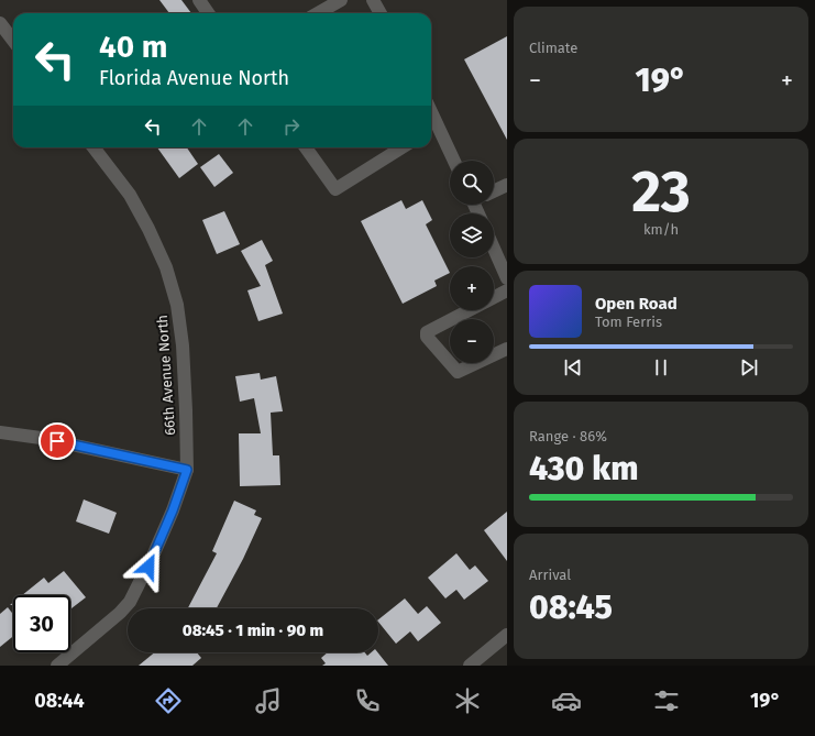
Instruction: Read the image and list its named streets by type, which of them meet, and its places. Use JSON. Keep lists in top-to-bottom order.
{
  "streets": {
    "street": ["66th Avenue North"]
  },
  "page": {
    "tile": [
      "Climate",
      ["23", "km/h"],
      ["Range · 86%", "430 km"],
      ["Arrival", "08:45"]
    ],
    "turn": ["40 m", "Florida Avenue North"],
    "heat": ["−", "19°", "+"],
    "map_buttons": ["+", "−"],
    "song": ["Open Road", "Tom Ferris"],
    "limit": "30",
    "trip": "08:45 · 1 min · 90 m",
    "tabs": ["08:44", "19°"]
  }
}
